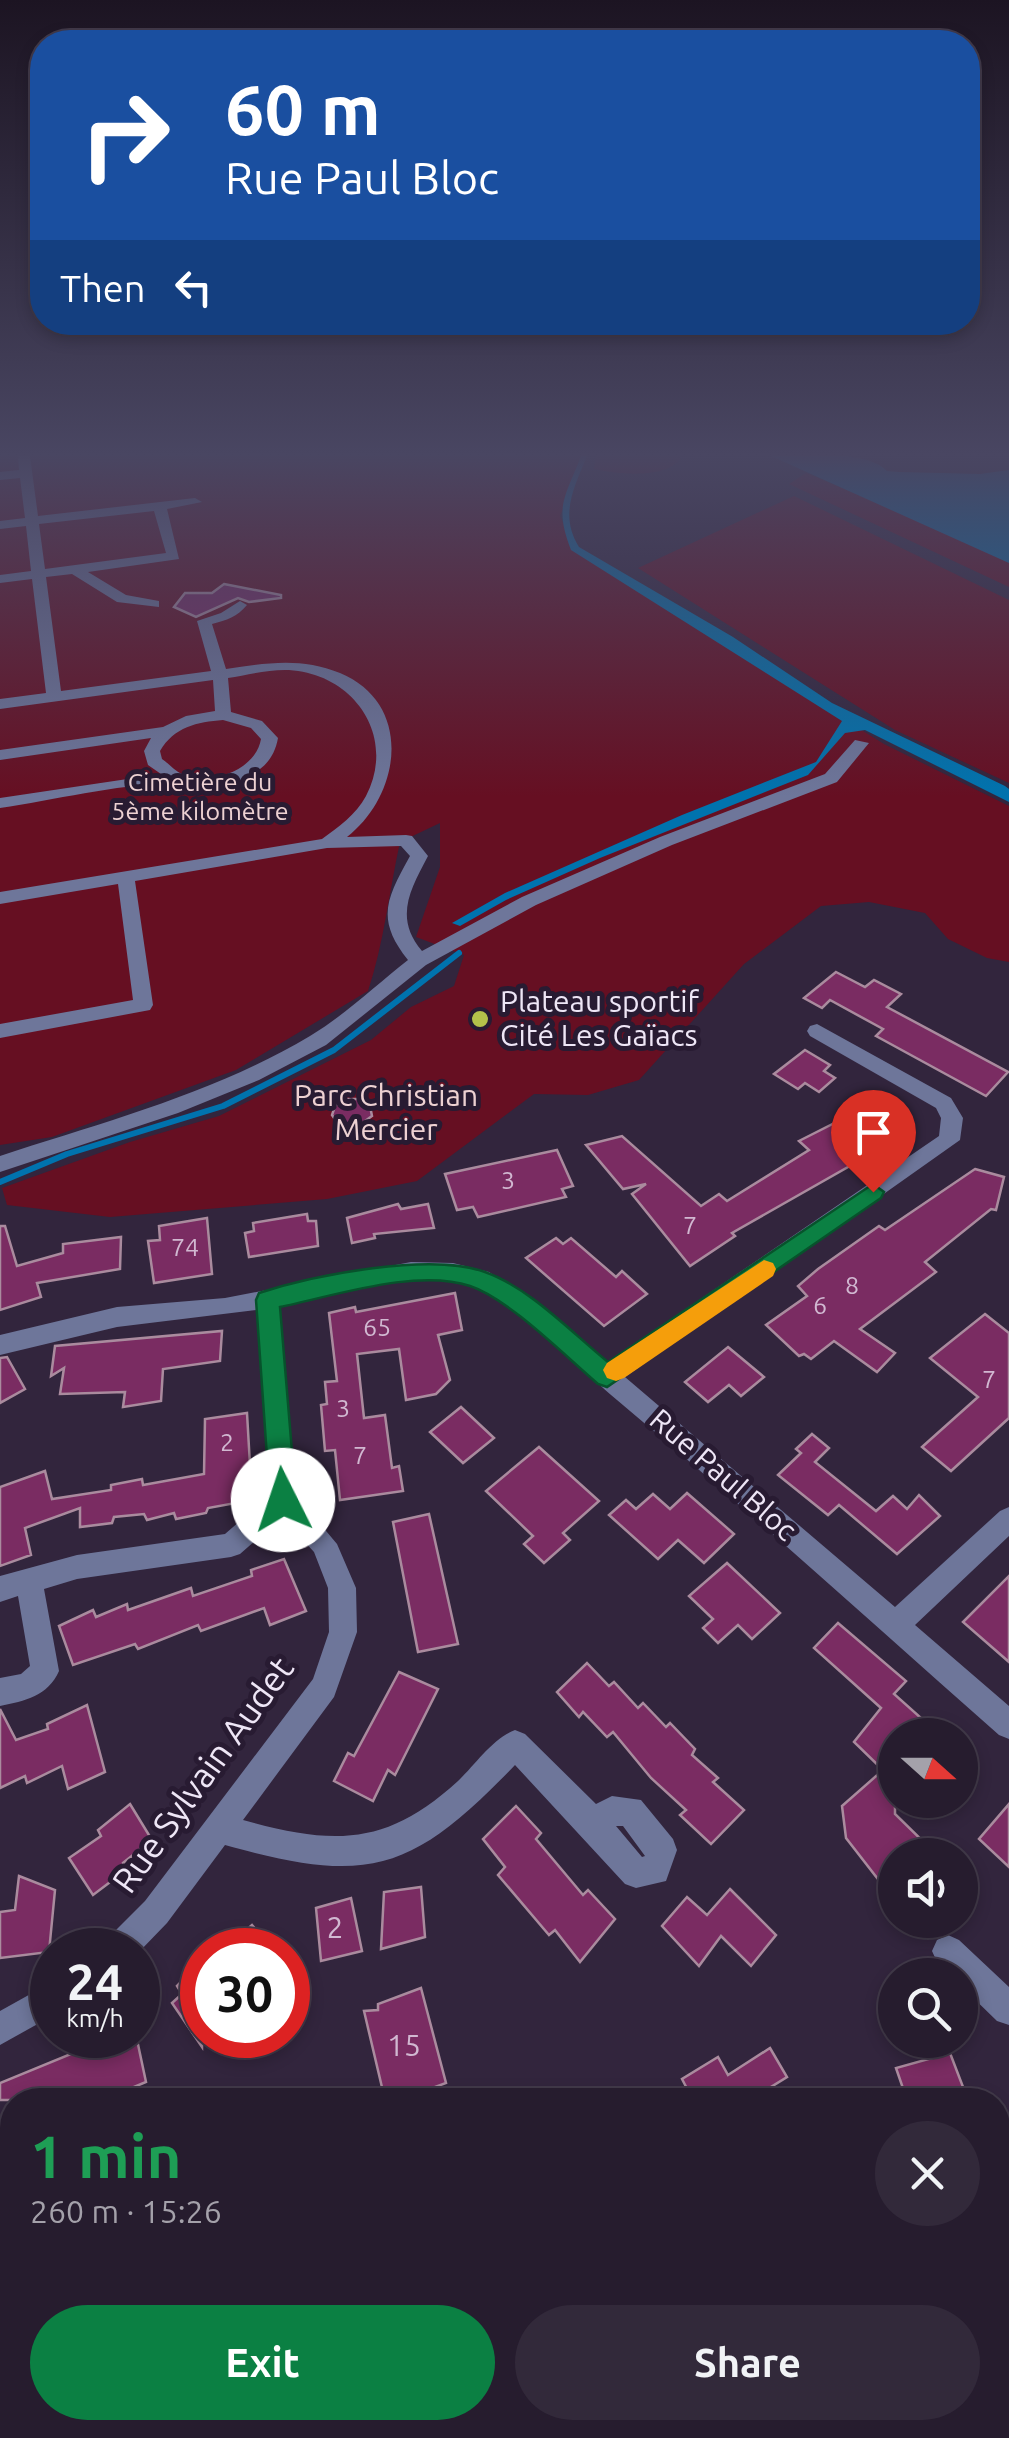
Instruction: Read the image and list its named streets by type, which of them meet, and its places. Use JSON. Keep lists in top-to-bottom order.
{
  "streets": {
    "street": ["Rue Paul Bloc", "Rue Sylvain Audet"]
  },
  "parks": ["Cimetière du 5ème kilomètre", "Parc Christian Mercier"],
  "places": ["Plateau sportif Cité Les Gaïacs"],
  "house_numbers": [
    "3",
    "7",
    "74",
    "8",
    "6",
    "65",
    "7",
    "3",
    "2",
    "7",
    "2",
    "15"
  ],
  "north": "right",
  "page": {
    "turn": ["60 m", "Rue Paul Bloc"],
    "then": "Then",
    "speed": "24 km/h",
    "limit": "30",
    "heading": ["1 min", "260 m · 15:26"],
    "buttons": ["Exit", "Share"]
  }
}
